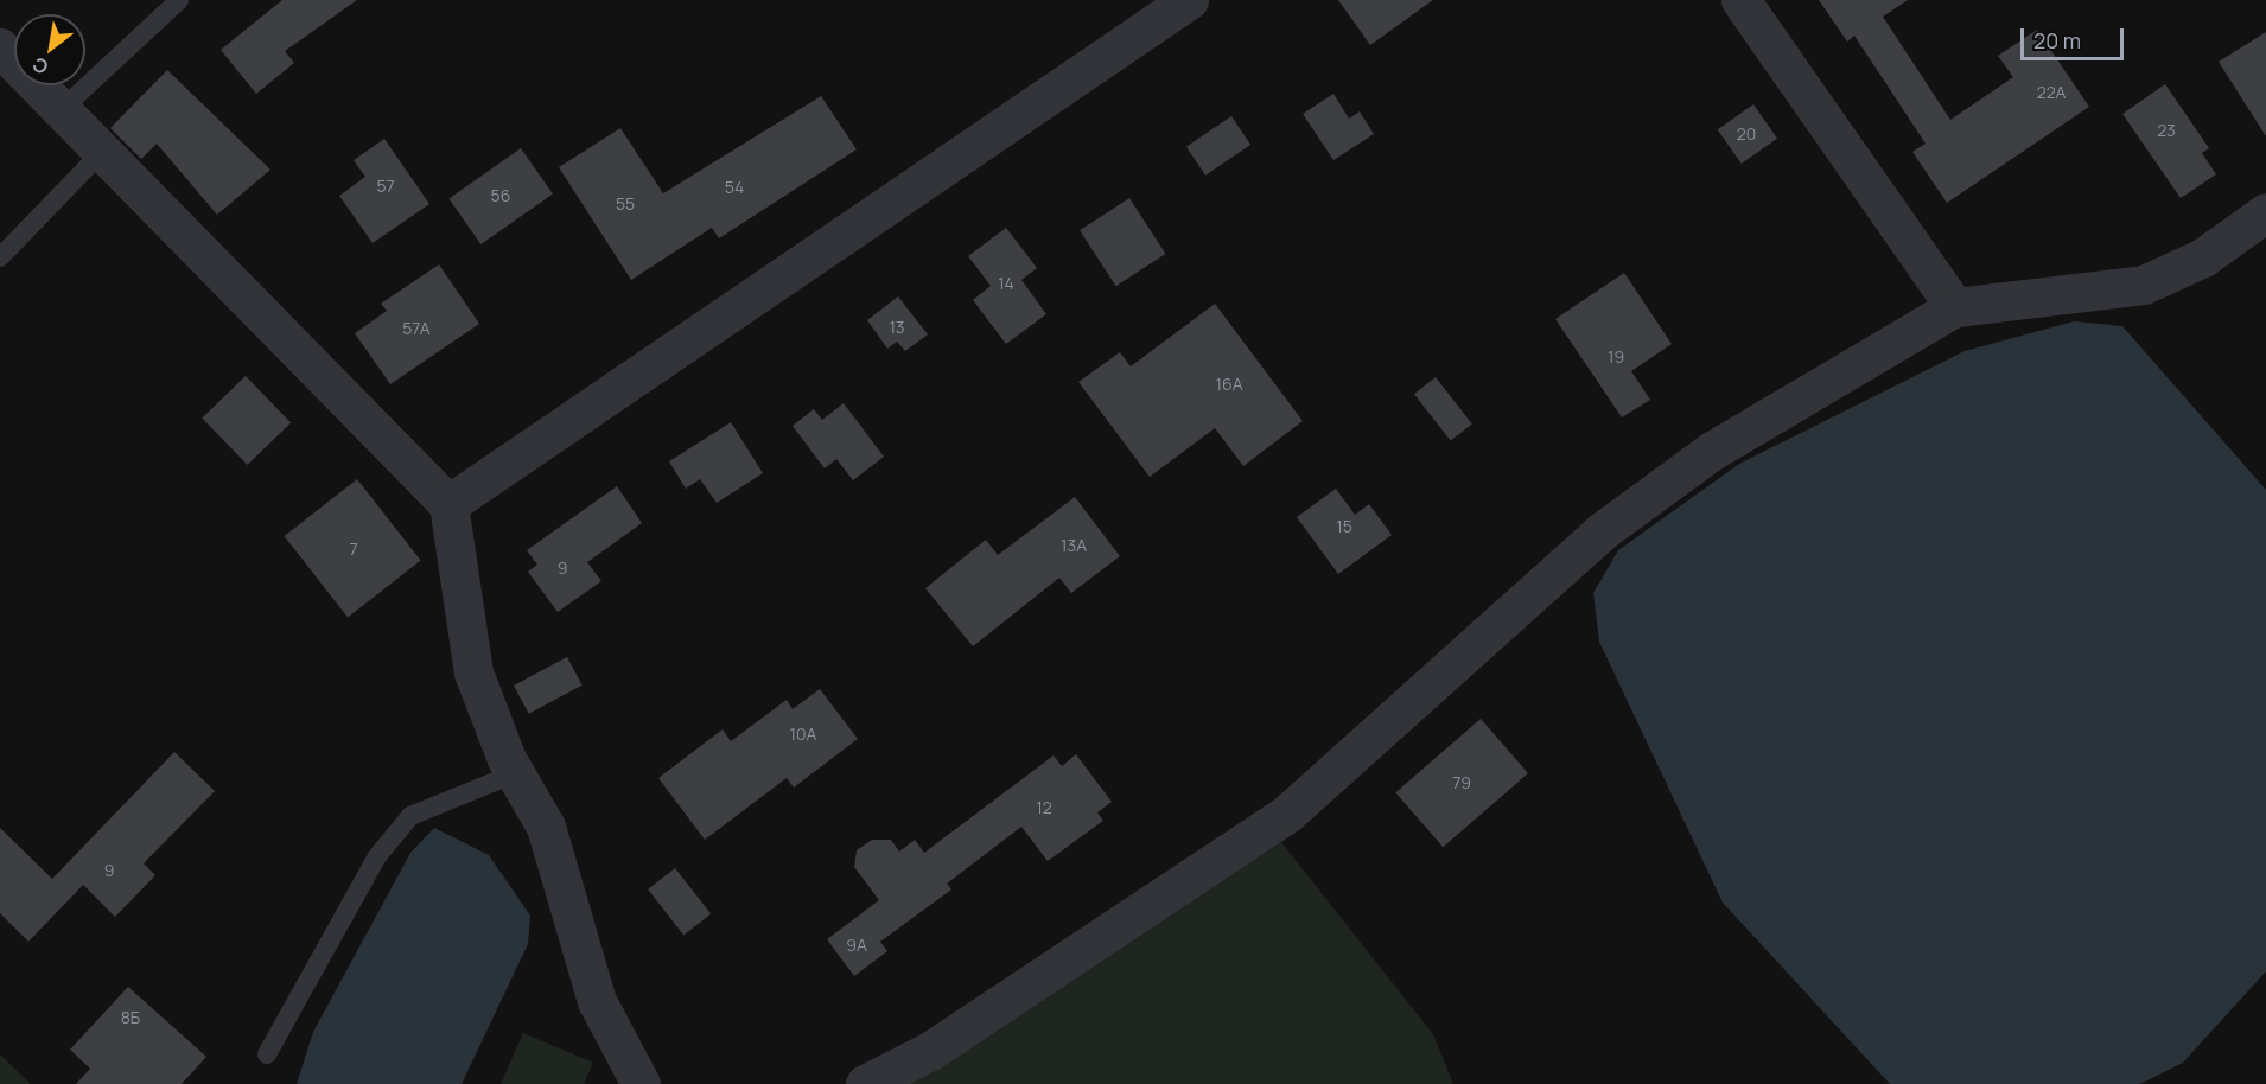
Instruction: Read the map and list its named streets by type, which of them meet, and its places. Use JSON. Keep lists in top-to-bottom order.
{
  "house_numbers": [
    "22А",
    "23",
    "20",
    "57",
    "54",
    "56",
    "55",
    "14",
    "13",
    "57А",
    "19",
    "16А",
    "15",
    "13А",
    "7",
    "9",
    "10А",
    "79",
    "12",
    "9",
    "9А",
    "8Б"
  ],
  "scale_bar": "20 m",
  "north": "bottom left"
}
